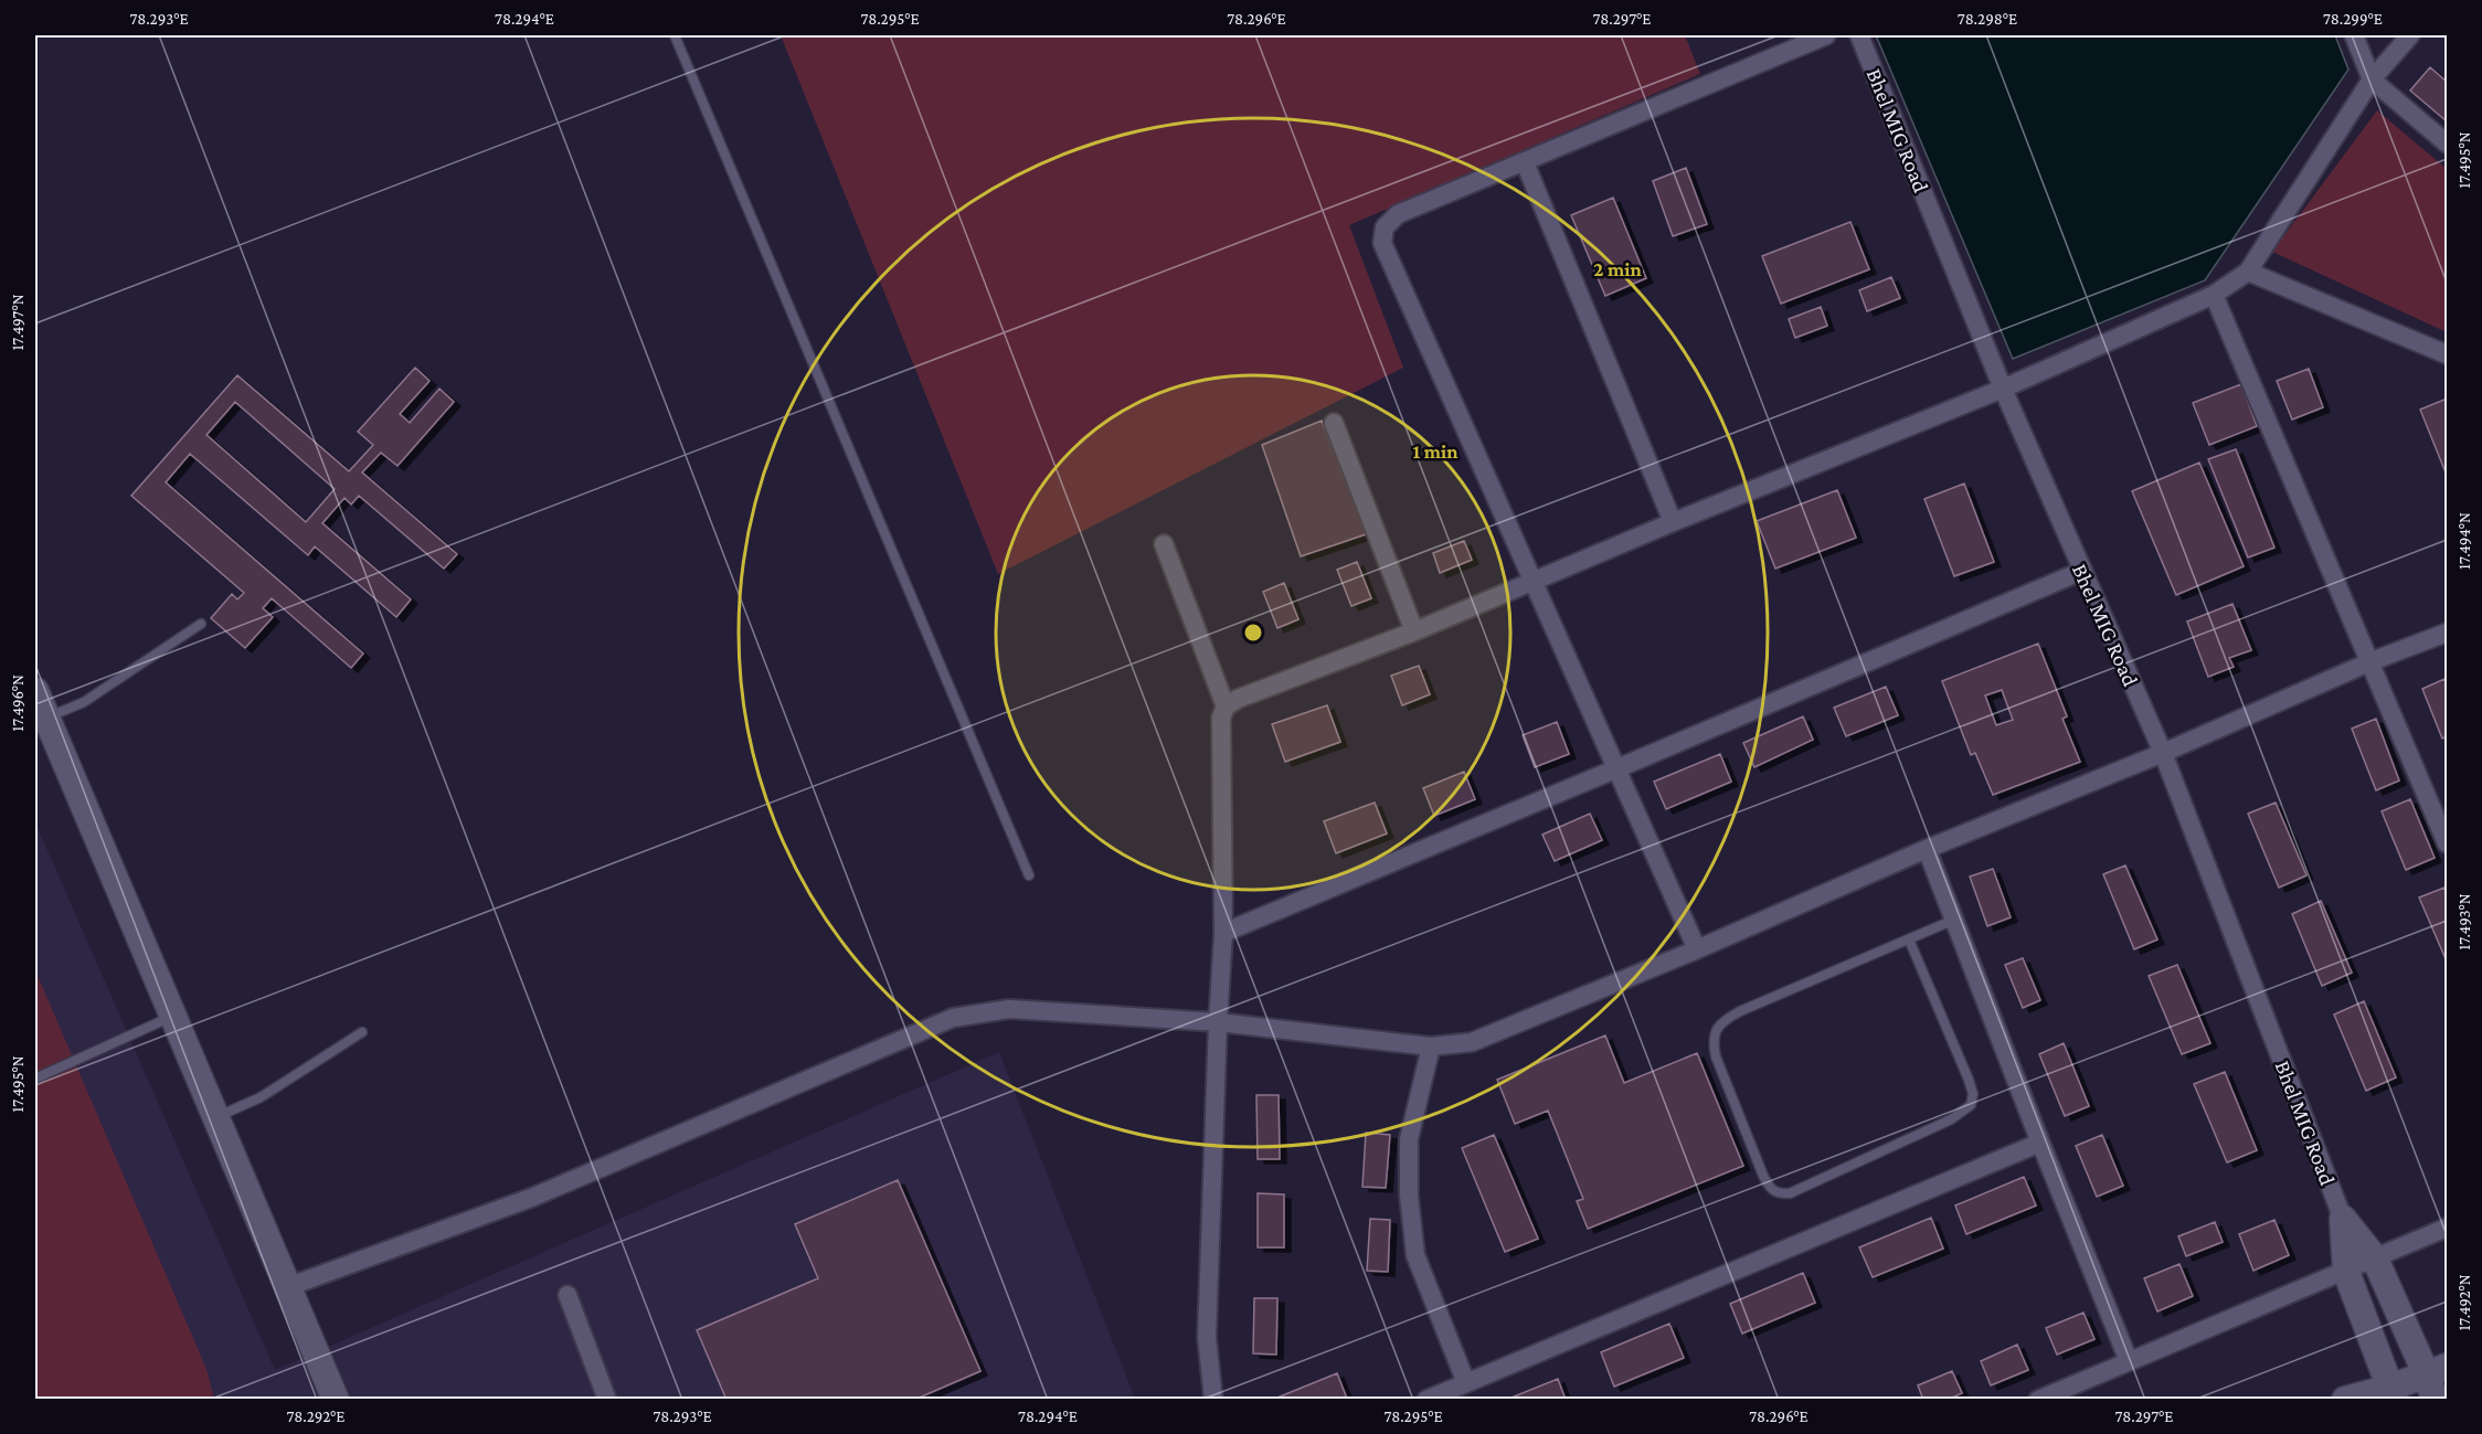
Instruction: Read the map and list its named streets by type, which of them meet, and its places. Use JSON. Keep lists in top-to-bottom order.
{
  "streets": {
    "street": ["Bhel MIG Road"]
  },
  "coordinates": [
    "78.293°E",
    "78.294°E",
    "78.295°E",
    "78.296°E",
    "78.297°E",
    "78.298°E",
    "78.299°E",
    "17.495°N",
    "17.497°N",
    "17.494°N",
    "17.496°N",
    "17.493°N",
    "17.492°N",
    "78.292°E"
  ],
  "rings": ["2 min", "1 min"]
}
